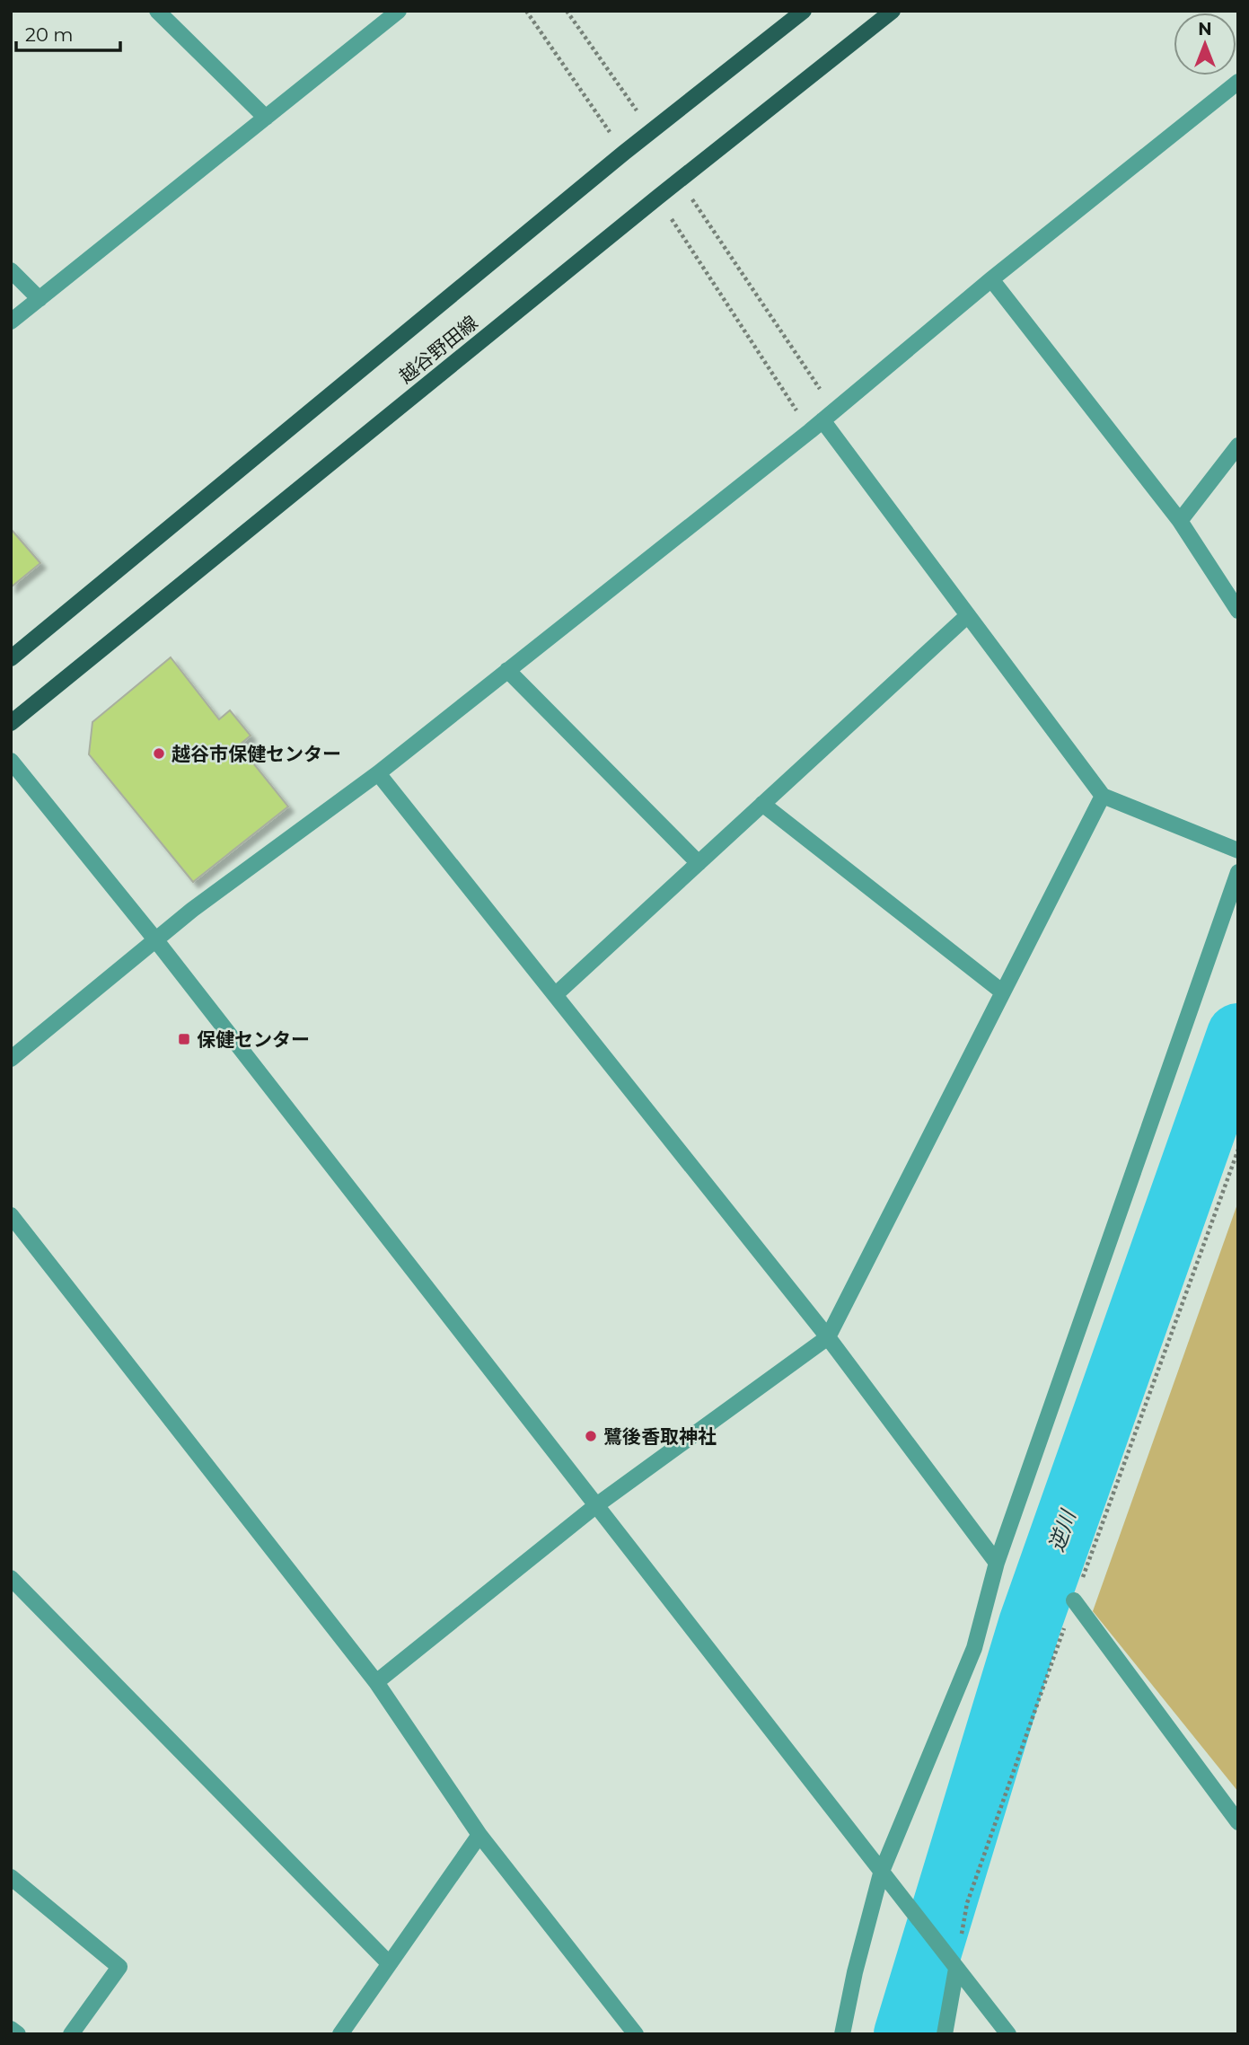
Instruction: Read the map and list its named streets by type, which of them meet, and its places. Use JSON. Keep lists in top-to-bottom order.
{
  "streets": {
    "main road": ["越谷野田線"]
  },
  "water": ["逆川"],
  "places": {
    "other": ["越谷市保健センター", "鷺後香取神社"],
    "transit": ["保健センター"]
  },
  "scale_bar": "20 m",
  "north": "top"
}
